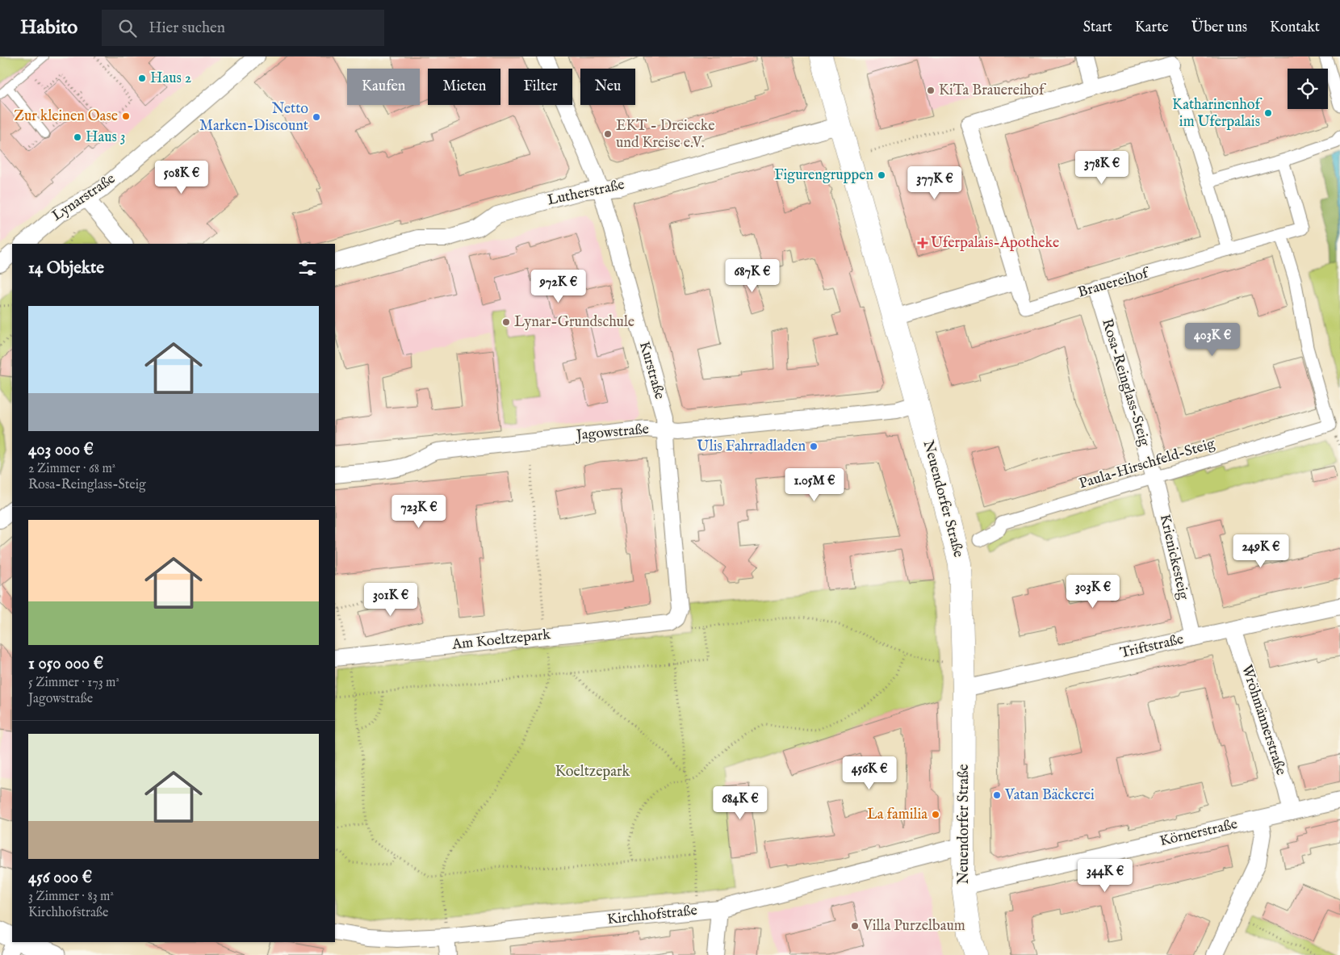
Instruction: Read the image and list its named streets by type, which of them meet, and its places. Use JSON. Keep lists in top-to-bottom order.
{
  "streets": {
    "main road": ["Neuendorfer Straße"],
    "street": [
      "Lutherstraße",
      "Lynarstraße",
      "Brauereihof",
      "Kurstraße",
      "Rosa-Reinglass-Steig",
      "Jagowstraße",
      "Paula-Hirschfeld-Steig",
      "Krienickesteig",
      "Am Koeltzepark",
      "Triftstraße",
      "Wröhmännerstraße",
      "Körnerstraße",
      "Kirchhofstraße"
    ]
  },
  "crossings": [
    ["Lutherstraße", "Kurstraße"],
    ["Lutherstraße", "Neuendorfer Straße"],
    ["Brauereihof", "Rosa-Reinglass-Steig"],
    ["Brauereihof", "Paula-Hirschfeld-Steig"],
    ["Kurstraße", "Jagowstraße"],
    ["Kurstraße", "Am Koeltzepark"],
    ["Rosa-Reinglass-Steig", "Paula-Hirschfeld-Steig"],
    ["Rosa-Reinglass-Steig", "Krienickesteig"],
    ["Jagowstraße", "Neuendorfer Straße"],
    ["Paula-Hirschfeld-Steig", "Krienickesteig"],
    ["Neuendorfer Straße", "Triftstraße"],
    ["Neuendorfer Straße", "Körnerstraße"],
    ["Neuendorfer Straße", "Kirchhofstraße"],
    ["Krienickesteig", "Triftstraße"],
    ["Triftstraße", "Wröhmännerstraße"],
    ["Wröhmännerstraße", "Körnerstraße"]
  ],
  "parks": ["Koeltzepark"],
  "places": {
    "other": [
      "Haus 2",
      "KiTa Brauereihof",
      "Katharinenhof im Uferpalais",
      "Zur kleinen Oase",
      "Netto Marken-Discount",
      "EKT - Dreiecke und Kreise e.V.",
      "Haus 3",
      "Figurengruppen",
      "Lynar-Grundschule",
      "Ulis Fahrradladen",
      "Vatan Bäckerei",
      "La familia",
      "Villa Purzelbaum"
    ],
    "health": ["Uferpalais-Apotheke"]
  },
  "page": {
    "header": "Habito",
    "search": "Hier suchen",
    "nav": [
      "Start",
      "Karte",
      "Über uns",
      "Kontakt"
    ],
    "chip": [
      "Kaufen",
      "Mieten",
      "Filter",
      "Neu"
    ],
    "price": [
      "378K €",
      "508K €",
      "377K €",
      "687K €",
      "972K €",
      "403K €",
      "1.05M €",
      "723K €",
      "249K €",
      "303K €",
      "301K €",
      "456K €",
      "684K €",
      "344K €"
    ],
    "heading": "14 Objekte",
    "list": [
      {
        "name": "403 000 €",
        "note": "2 Zimmer · 68 m² · Rosa-Reinglass-Steig"
      },
      {
        "name": "1 050 000 €",
        "note": "5 Zimmer · 173 m² · Jagowstraße"
      },
      {
        "name": "456 000 €",
        "note": "3 Zimmer · 83 m² · Kirchhofstraße"
      }
    ]
  }
}
